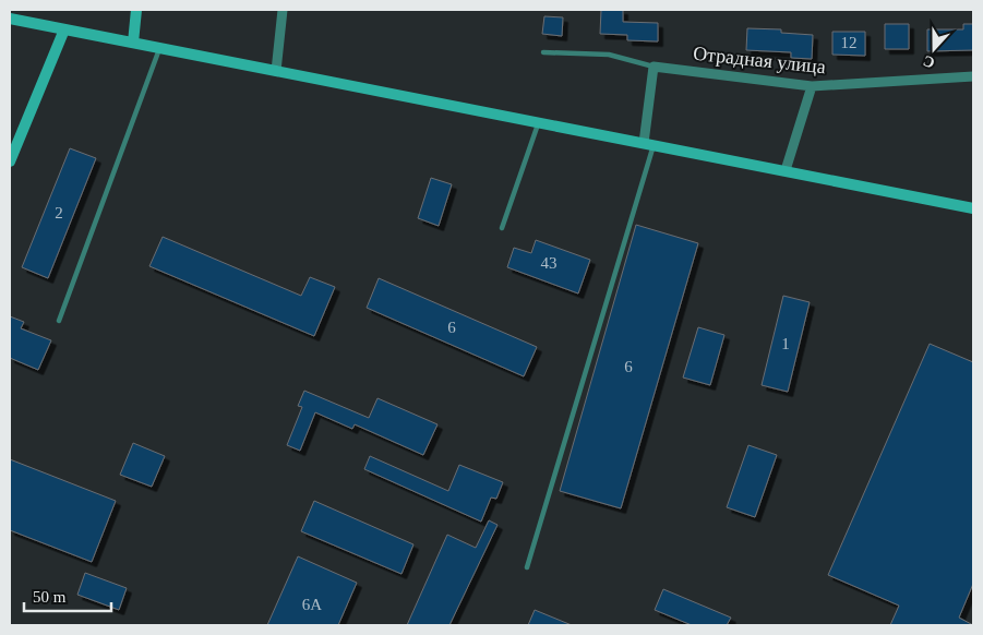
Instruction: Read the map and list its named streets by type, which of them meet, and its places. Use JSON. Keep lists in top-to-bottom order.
{
  "streets": {
    "street": ["Отрадная улица"]
  },
  "house_numbers": [
    "12",
    "2",
    "43",
    "6",
    "1",
    "6",
    "6А"
  ],
  "scale_bar": "50 m",
  "north": "bottom"
}
